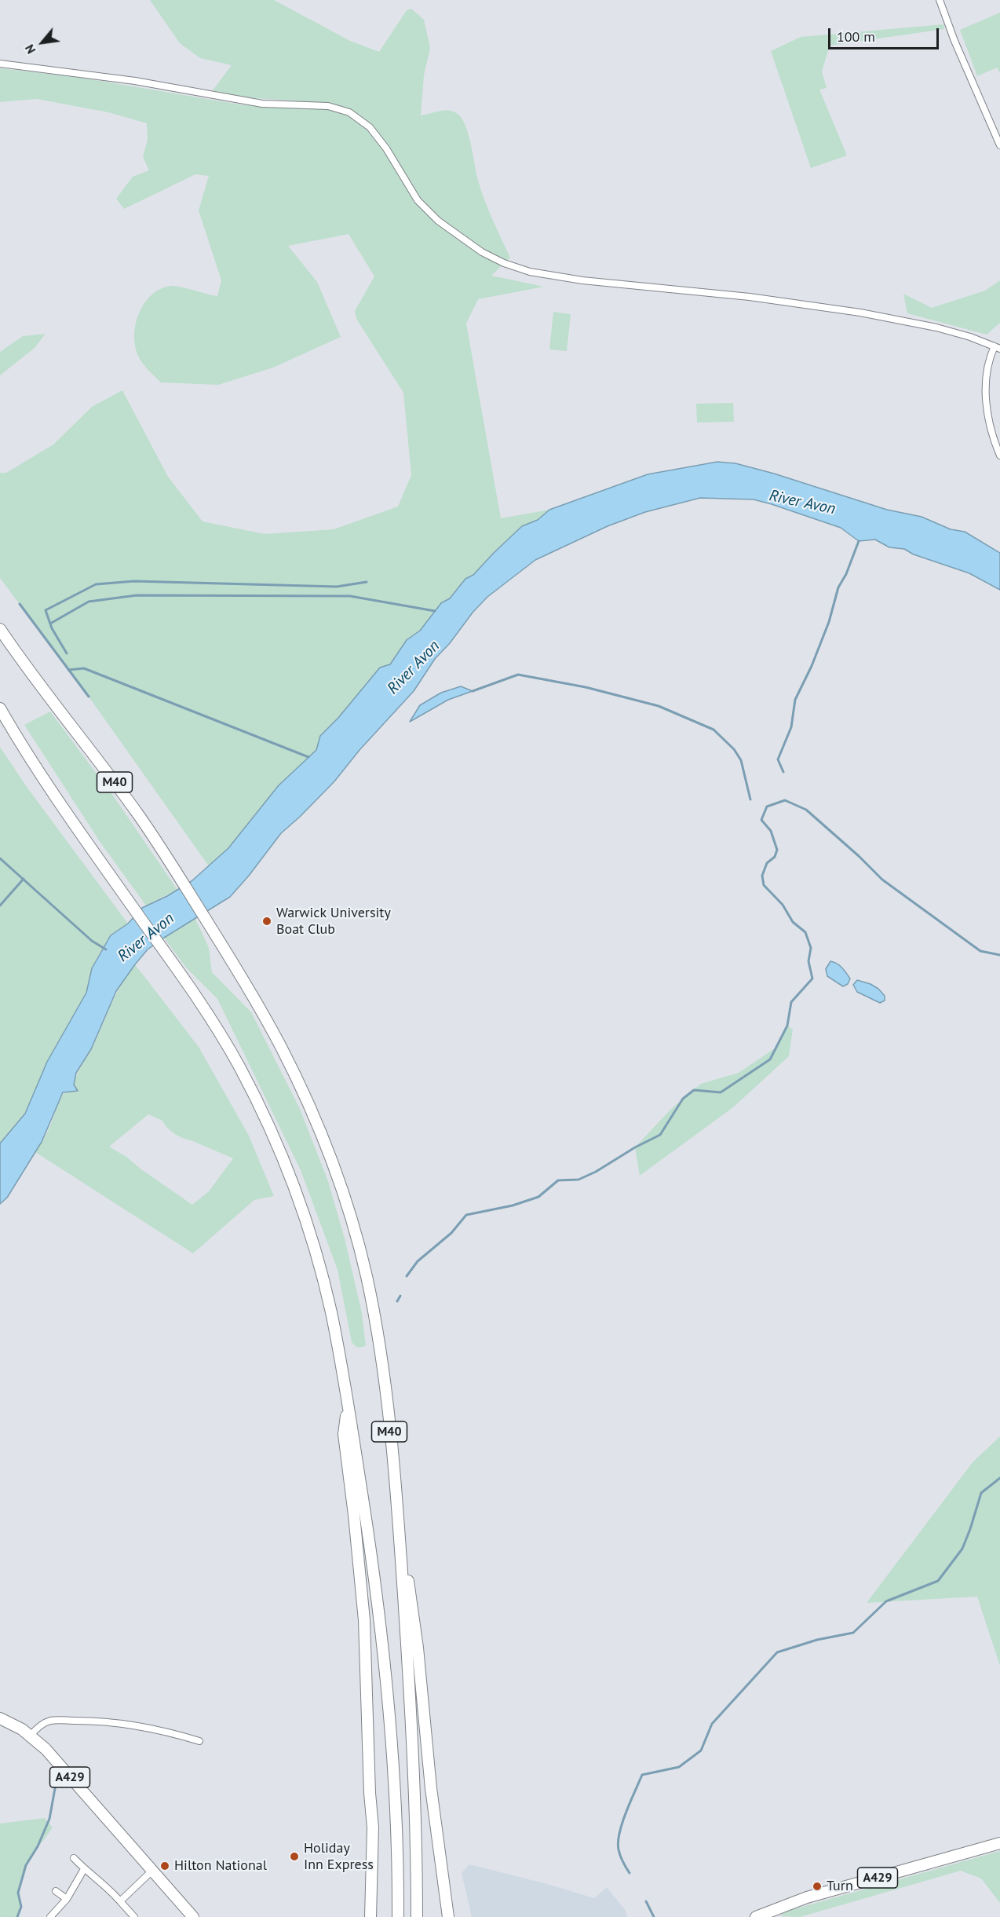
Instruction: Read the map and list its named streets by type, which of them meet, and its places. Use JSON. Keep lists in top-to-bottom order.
{
  "streets": {
    "highway": ["M40", "A429"]
  },
  "water": ["River Avon"],
  "places": [
    "Warwick University Boat Club",
    "Holiday Inn Express",
    "Hilton National",
    "Turn"
  ],
  "scale_bar": "100 m",
  "north": "bottom left"
}
